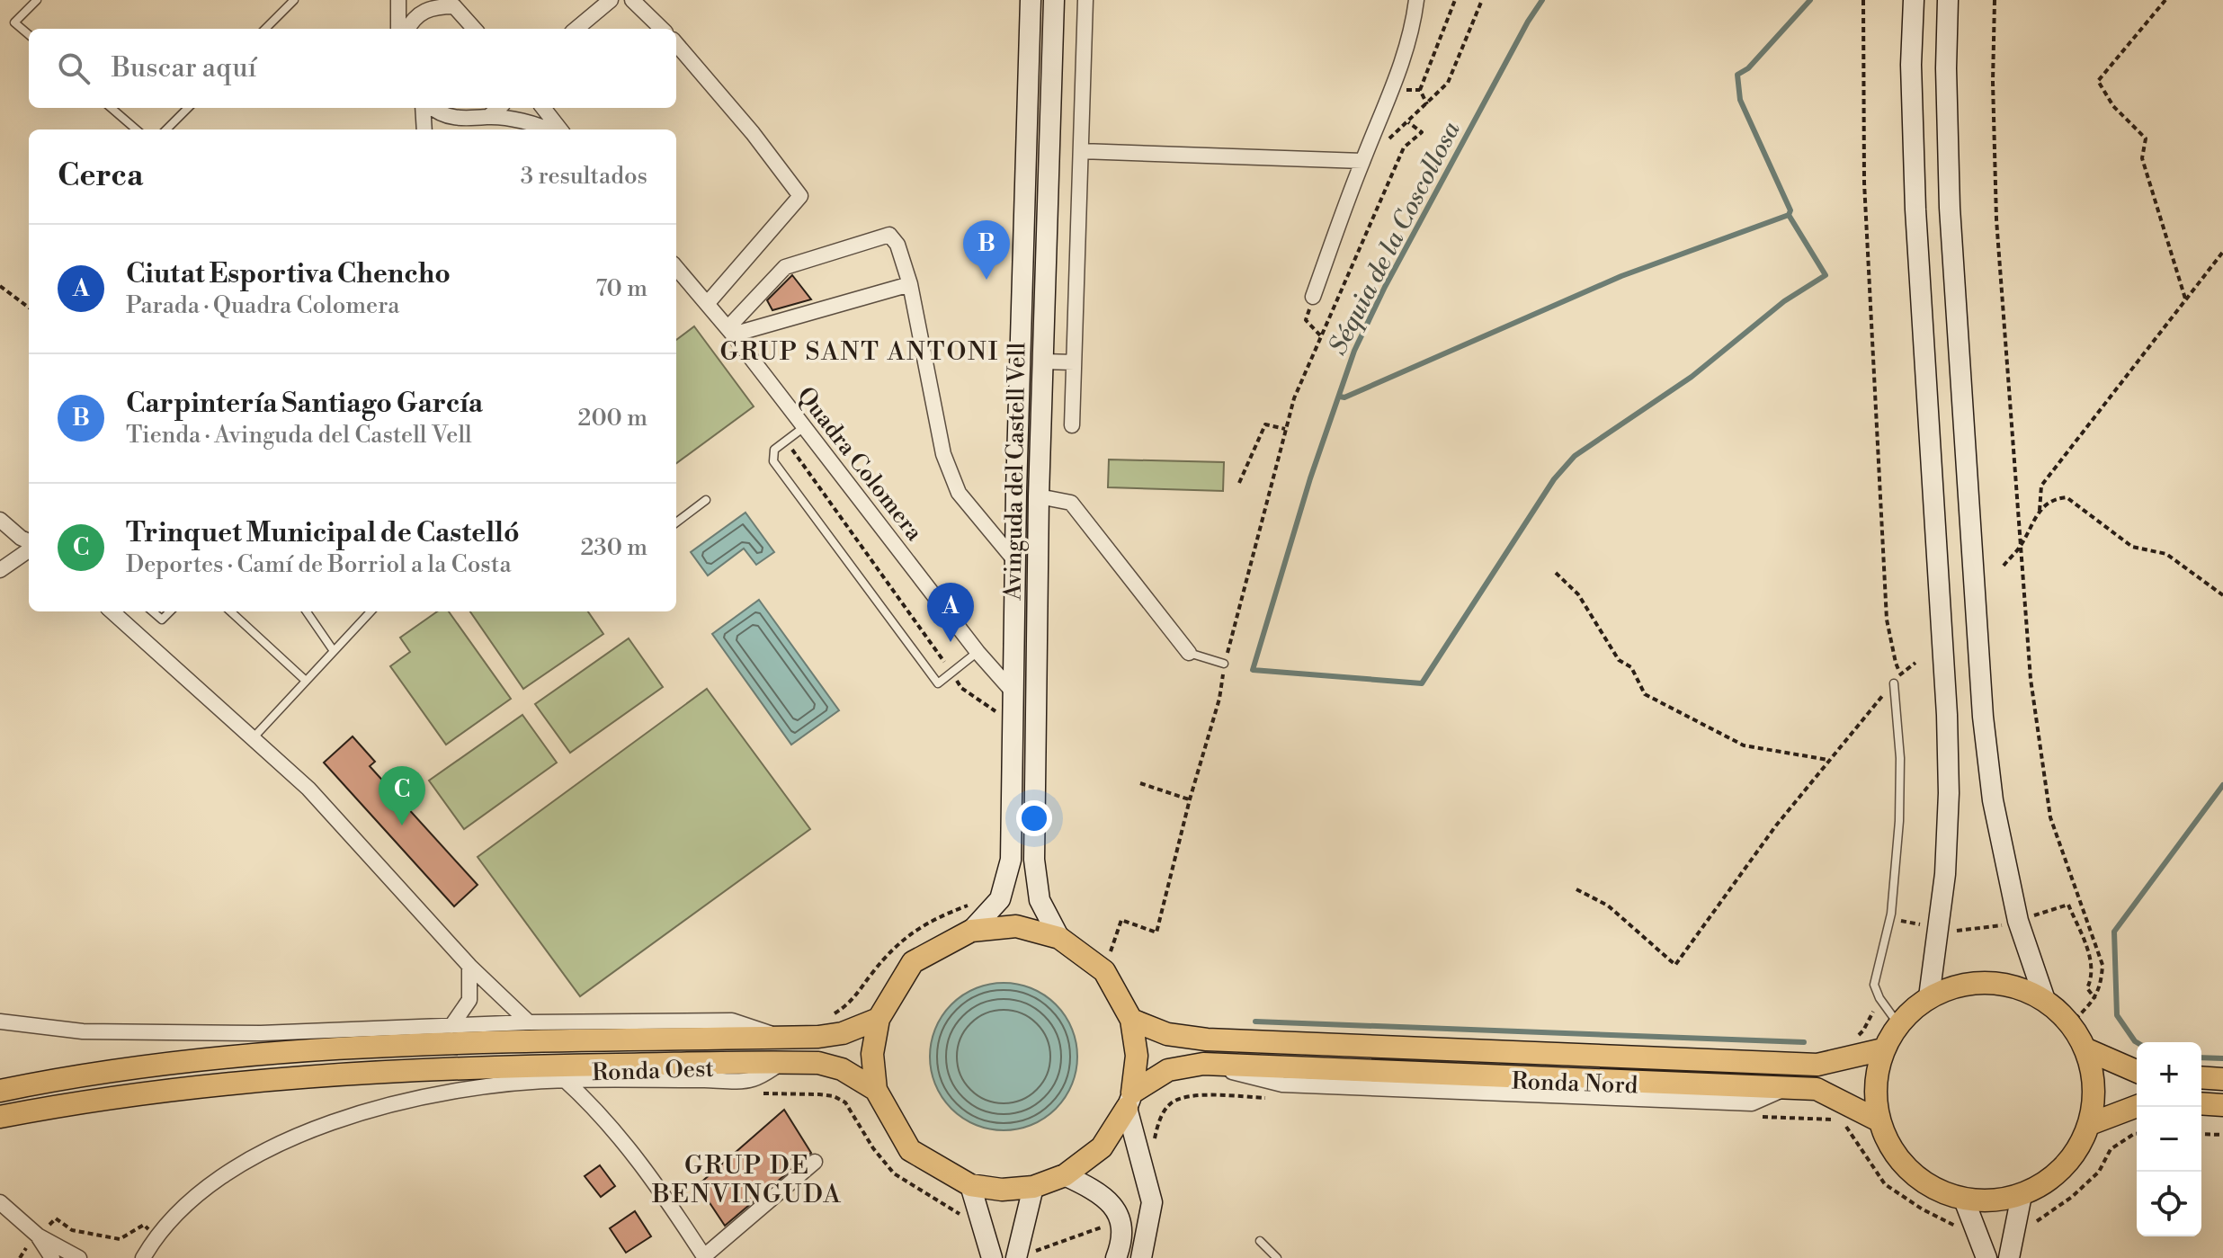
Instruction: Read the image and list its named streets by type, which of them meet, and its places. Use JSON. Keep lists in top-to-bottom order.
{
  "streets": {
    "main road": ["Avinguda del Castell Vell", "Ronda Oest", "Ronda Nord"],
    "street": ["Quadra Colomera"]
  },
  "crossings": [
    ["Quadra Colomera", "Avinguda del Castell Vell"]
  ],
  "districts": ["GRUP SANT ANTONI", "GRUP DE BENVINGUDA"],
  "water": ["Séquia de la Coscollosa"],
  "page": {
    "search": "Buscar aquí",
    "heading": ["Cerca", "3 resultados"],
    "pins": ["B", "A", "C"],
    "list": [
      {
        "mark": "A",
        "name": "Ciutat Esportiva Chencho",
        "note": "Parada · Quadra Colomera",
        "value": "70 m"
      },
      {
        "mark": "B",
        "name": "Carpintería Santiago García",
        "note": "Tienda · Avinguda del Castell Vell",
        "value": "200 m"
      },
      {
        "mark": "C",
        "name": "Trinquet Municipal de Castelló",
        "note": "Deportes · Camí de Borriol a la Costa",
        "value": "230 m"
      }
    ],
    "map_buttons": ["+", "−"]
  }
}
